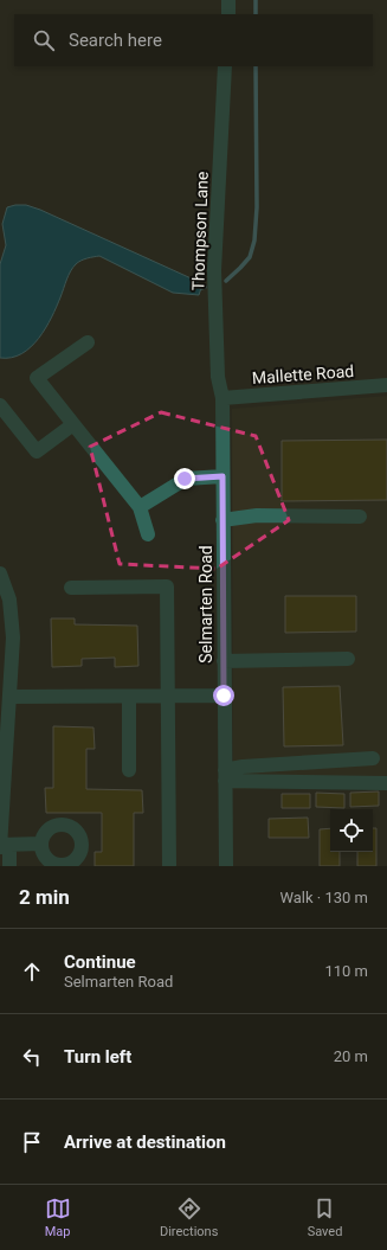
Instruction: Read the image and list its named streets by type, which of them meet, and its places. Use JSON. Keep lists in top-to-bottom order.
{
  "streets": {
    "street": ["Thompson Lane", "Mallette Road", "Selmarten Road"]
  },
  "crossings": [
    ["Thompson Lane", "Mallette Road"],
    ["Thompson Lane", "Selmarten Road"],
    ["Mallette Road", "Selmarten Road"]
  ],
  "page": {
    "search": "Search here",
    "heading": ["2 min", "Walk · 130 m"],
    "list": [
      ["Continue", "Selmarten Road", "110 m"],
      ["Turn left", "20 m"],
      "Arrive at destination"
    ],
    "nav": ["Map", "Directions", "Saved"]
  }
}
